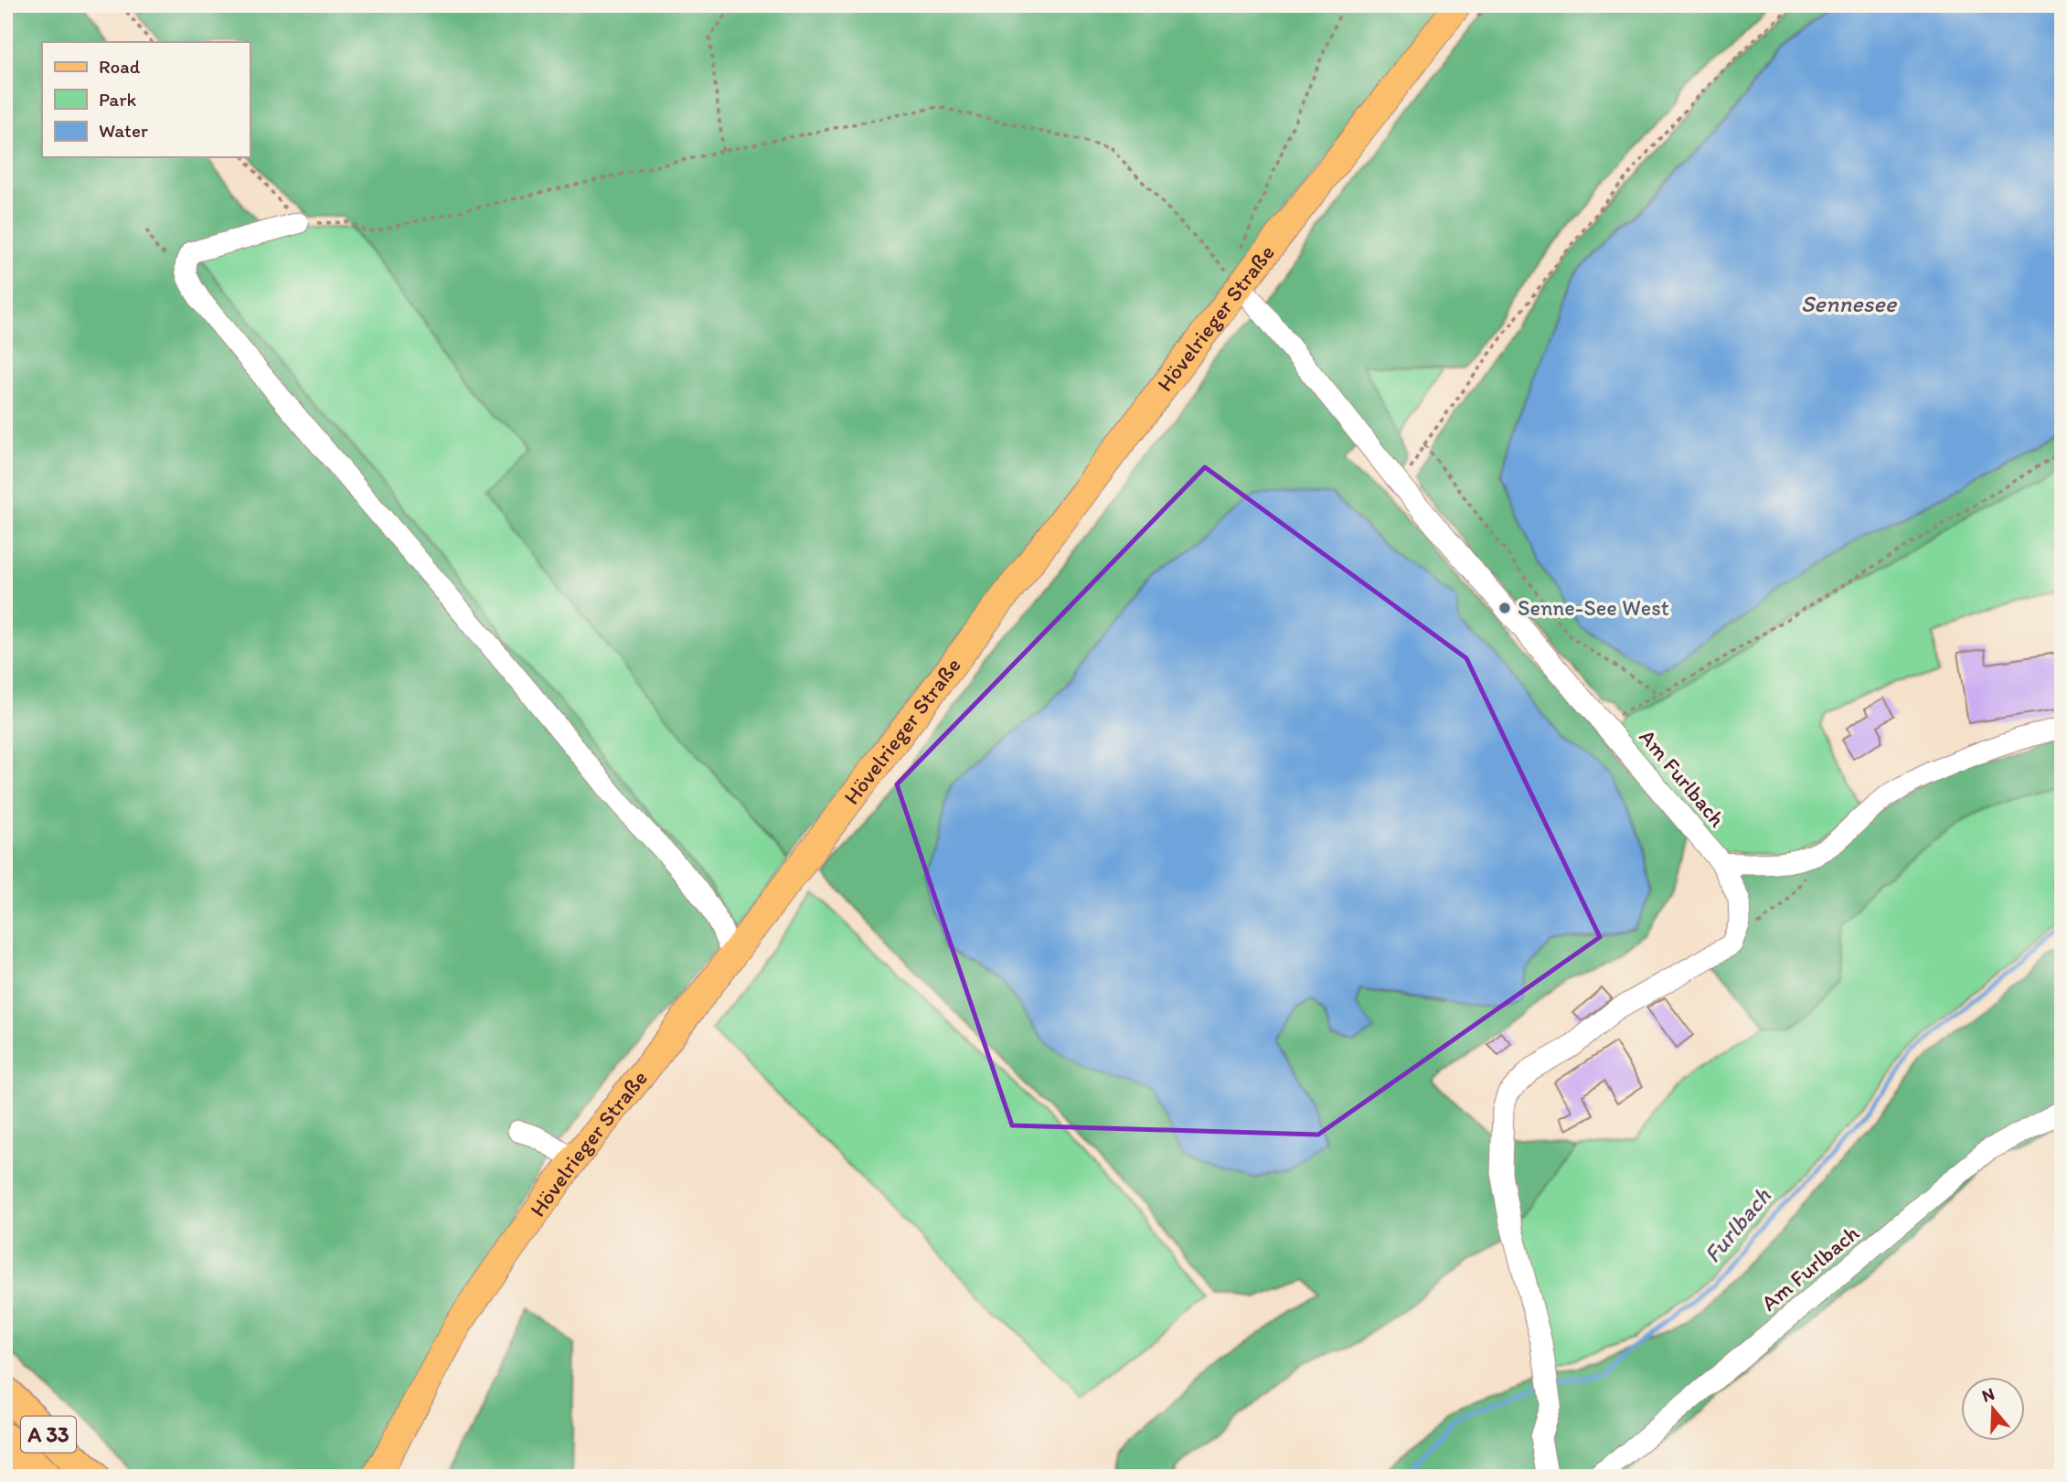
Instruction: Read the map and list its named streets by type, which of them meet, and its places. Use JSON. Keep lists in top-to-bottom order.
{
  "streets": {
    "highway": ["A 33"],
    "main road": ["Hövelrieger Straße"],
    "street": ["Am Furlbach"]
  },
  "crossings": [
    ["Hövelrieger Straße", "Am Furlbach"]
  ],
  "water": ["Sennesee", "Furlbach"],
  "places": ["Senne-See West"],
  "legend": ["Road", "Park", "Water"],
  "north": "top"
}
